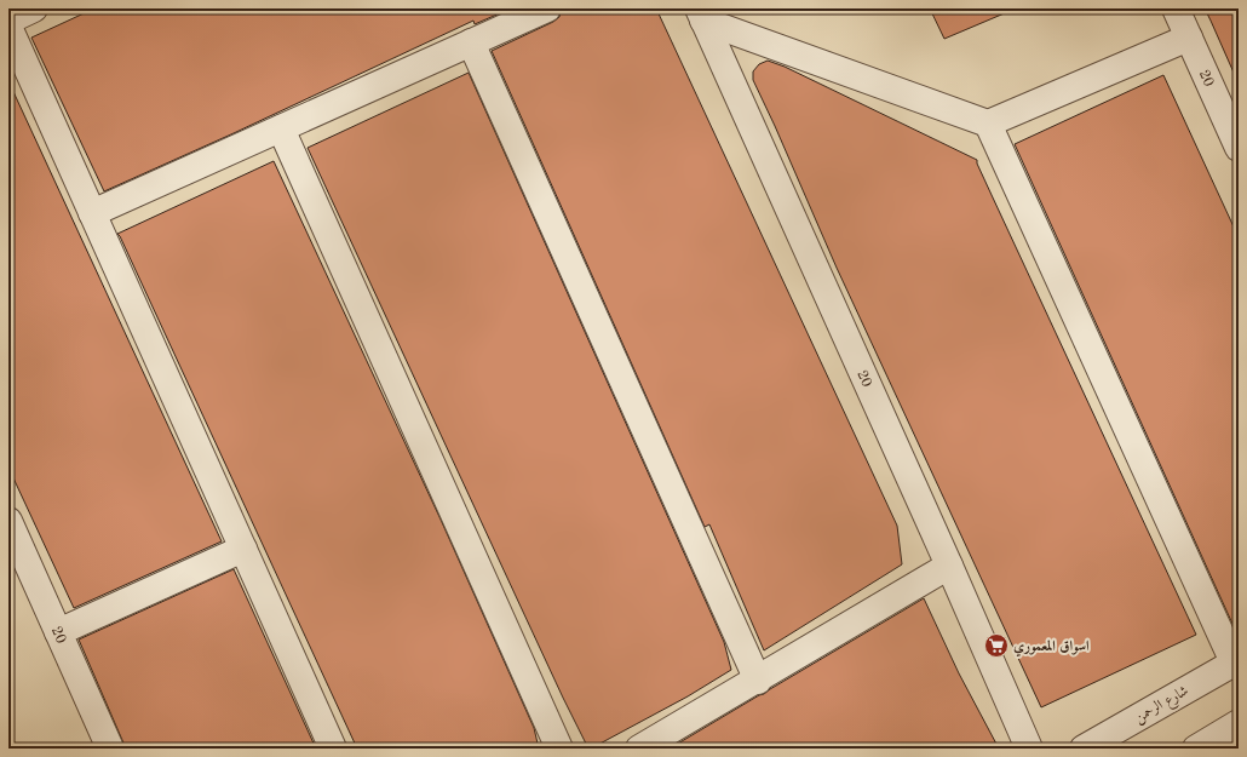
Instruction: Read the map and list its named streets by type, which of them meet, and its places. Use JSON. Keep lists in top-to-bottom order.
{
  "streets": {
    "street": ["20", "شارع الرحمن"]
  },
  "places": {
    "supermarket": ["اسواق المعموري"]
  }
}
